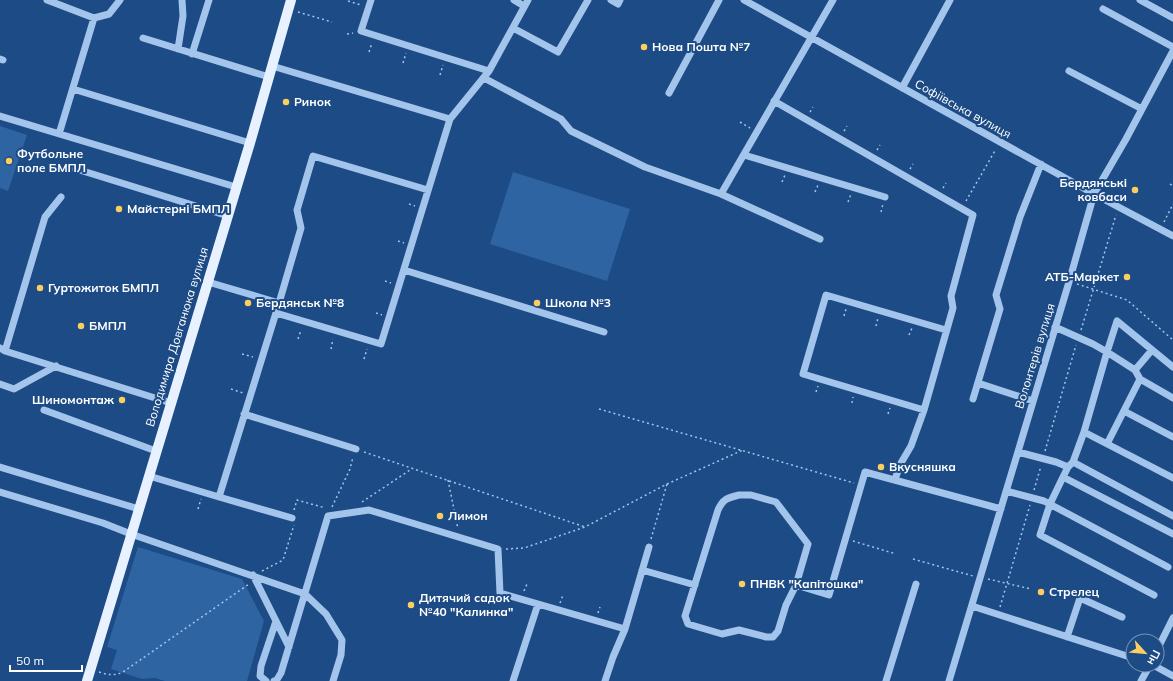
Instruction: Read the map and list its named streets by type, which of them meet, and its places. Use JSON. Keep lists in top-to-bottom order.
{
  "streets": {
    "main road": ["Володимира Довганюка вулиця"],
    "street": ["Софіївська вулиця", "Волонтерів вулиця"]
  },
  "crossings": [
    ["Софіївська вулиця", "Волонтерів вулиця"]
  ],
  "places": [
    "Нова Пошта №7",
    "Ринок",
    "Футбольне поле БМПЛ",
    "Бердянські ковбаси",
    "Майстерні БМПЛ",
    "АТБ-Маркет",
    "Гуртожиток БМПЛ",
    "Бердянськ №8",
    "Школа №3",
    "БМПЛ",
    "Шиномонтаж",
    "Вкусняшка",
    "Лимон",
    "ПНВК \"Капітошка\"",
    "Стрелец",
    "Дитячий садок №40 \"Калинка\""
  ],
  "scale_bar": "50 m",
  "north": "bottom right"
}
